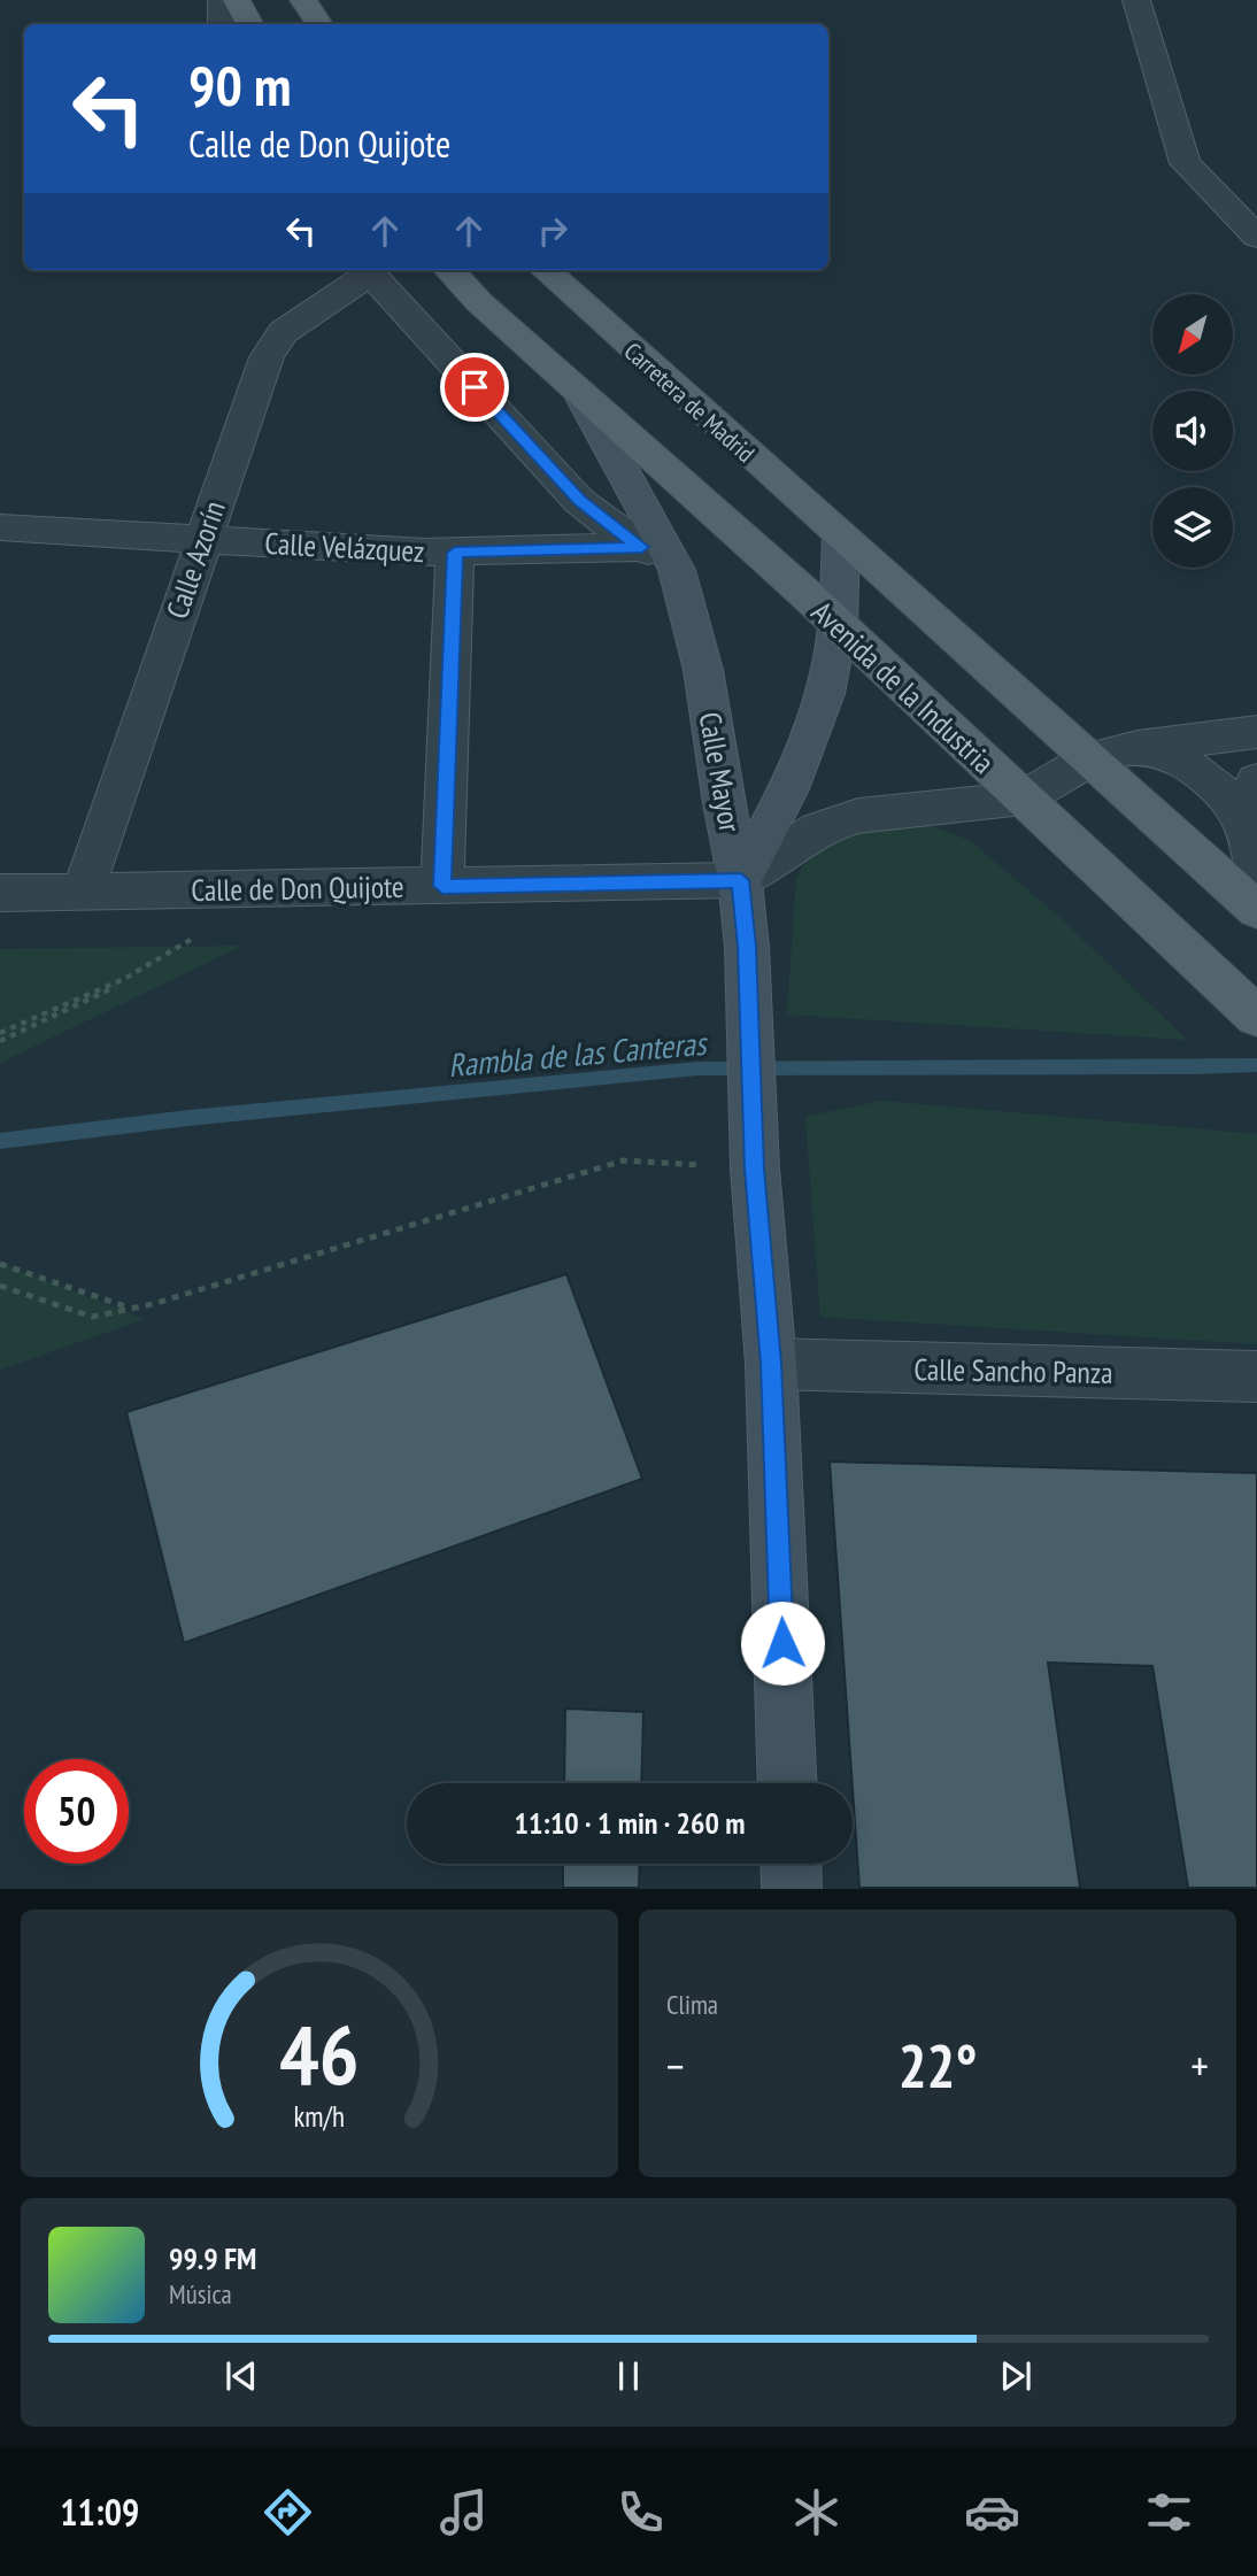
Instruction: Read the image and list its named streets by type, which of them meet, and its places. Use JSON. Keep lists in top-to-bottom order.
{
  "streets": {
    "main road": ["Carretera de Madrid", "Avenida de la Industria", "Calle Mayor"],
    "street": [
      "Calle Velázquez",
      "Calle Azorín",
      "Calle de Don Quijote",
      "Calle Sancho Panza"
    ]
  },
  "crossings": [
    ["Calle Velázquez", "Calle Azorín"],
    ["Calle Azorín", "Calle de Don Quijote"],
    ["Avenida de la Industria", "Calle Mayor"],
    ["Calle Mayor", "Calle de Don Quijote"],
    ["Calle Mayor", "Calle Sancho Panza"]
  ],
  "water": ["Rambla de las Canteras"],
  "north": "bottom left",
  "page": {
    "turn": ["90 m", "Calle de Don Quijote"],
    "limit": "50",
    "trip": "11:10 · 1 min · 260 m",
    "tile": "Clima",
    "heat": ["−", "22°", "+"],
    "song": ["99.9 FM", "Música"],
    "tabs": "11:09",
    "gauge": ["46", "km/h"]
  }
}
